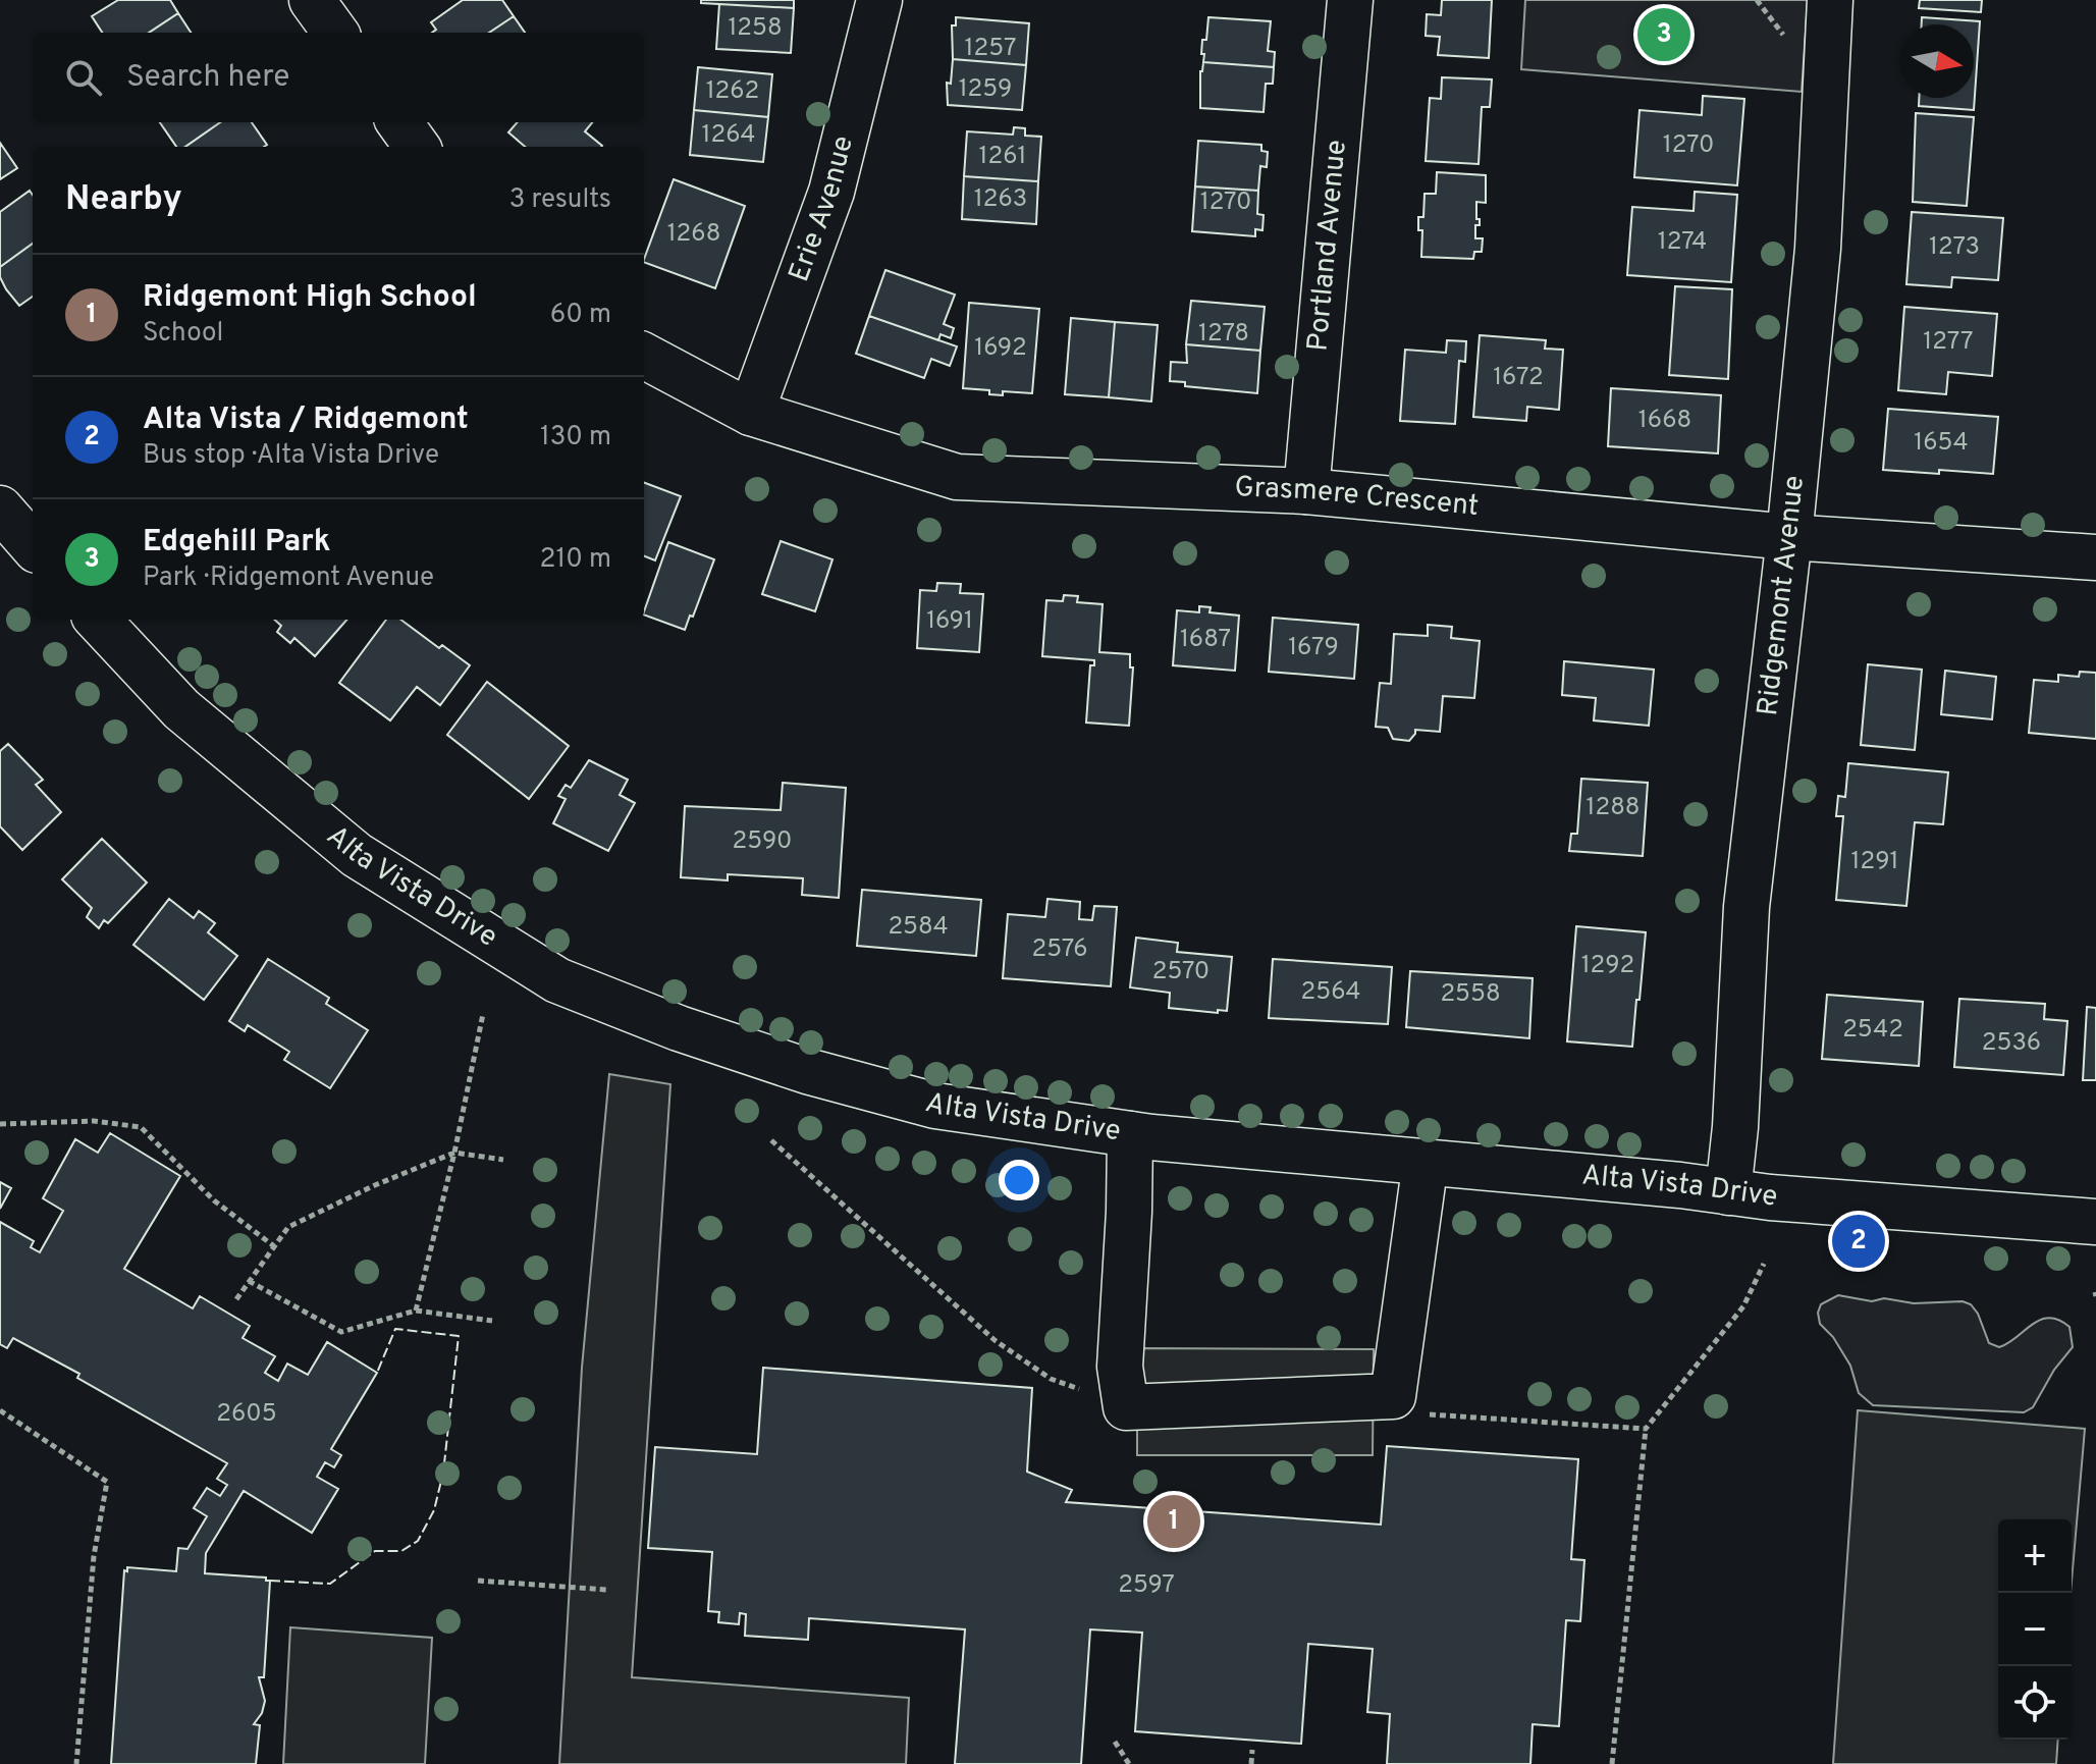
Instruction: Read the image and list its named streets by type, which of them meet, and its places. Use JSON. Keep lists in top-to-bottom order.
{
  "streets": {
    "street": [
      "Erie Avenue",
      "Portland Avenue",
      "Grasmere Crescent",
      "Ridgemont Avenue",
      "Alta Vista Drive"
    ]
  },
  "crossings": [
    ["Erie Avenue", "Grasmere Crescent"],
    ["Portland Avenue", "Grasmere Crescent"],
    ["Grasmere Crescent", "Ridgemont Avenue"],
    ["Ridgemont Avenue", "Alta Vista Drive"]
  ],
  "house_numbers": [
    "1258",
    "1257",
    "1259",
    "1262",
    "1264",
    "1270",
    "1261",
    "1263",
    "1270",
    "1268",
    "1274",
    "1273",
    "1278",
    "1277",
    "1692",
    "1672",
    "1668",
    "1654",
    "1691",
    "1687",
    "1679",
    "1288",
    "2590",
    "1291",
    "2584",
    "2576",
    "1292",
    "2570",
    "2564",
    "2558",
    "2542",
    "2536",
    "2605",
    "2597"
  ],
  "north": "right",
  "page": {
    "pins": ["3", "2", "1"],
    "search": "Search here",
    "heading": ["Nearby", "3 results"],
    "list": [
      {
        "mark": "1",
        "name": "Ridgemont High School",
        "note": "School",
        "value": "60 m"
      },
      {
        "mark": "2",
        "name": "Alta Vista / Ridgemont",
        "note": "Bus stop · Alta Vista Drive",
        "value": "130 m"
      },
      {
        "mark": "3",
        "name": "Edgehill Park",
        "note": "Park · Ridgemont Avenue",
        "value": "210 m"
      }
    ],
    "map_buttons": ["+", "−"]
  }
}
